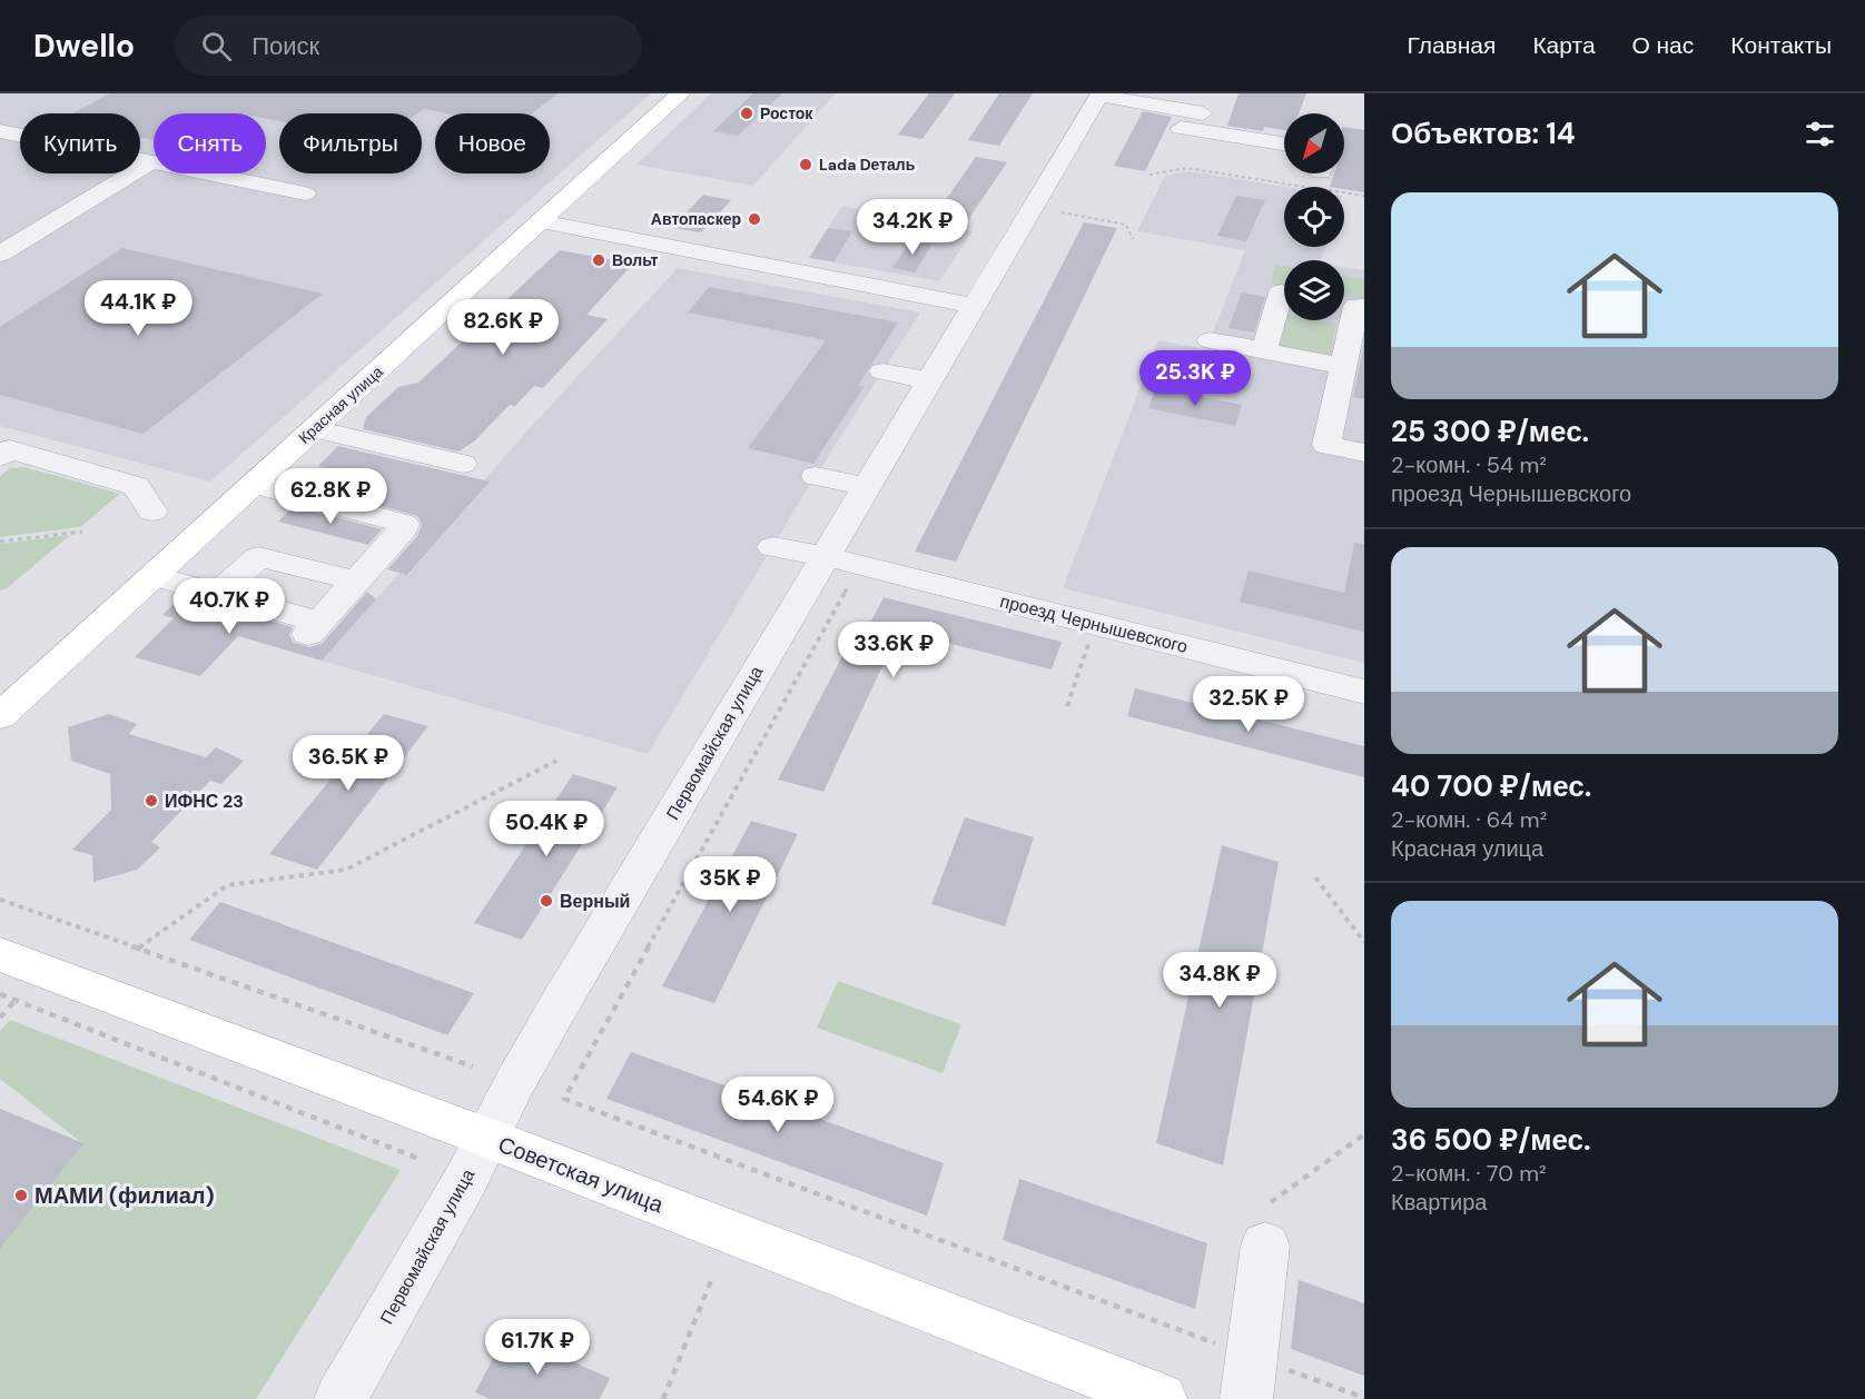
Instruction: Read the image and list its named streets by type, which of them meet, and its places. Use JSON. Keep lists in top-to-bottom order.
{
  "streets": {
    "main road": ["Красная улица", "Советская улица"],
    "street": ["проезд Чернышевского", "Первомайская улица"]
  },
  "crossings": [
    ["проезд Чернышевского", "Первомайская улица"],
    ["Первомайская улица", "Советская улица"]
  ],
  "places": [
    "Росток",
    "Lada Dеталь",
    "Автопаскер",
    "Вольт",
    "ИФНС 23",
    "Верный",
    "МАМИ (филиал)"
  ],
  "north": "bottom left",
  "page": {
    "header": "Dwello",
    "search": "Поиск",
    "nav": [
      "Главная",
      "Карта",
      "О нас",
      "Контакты"
    ],
    "heading": "Объектов: 14",
    "chip": [
      "Купить",
      "Снять",
      "Фильтры",
      "Новое"
    ],
    "list": [
      {
        "name": "25 300 ₽/мес.",
        "note": "2-комн. · 54 m² · проезд Чернышевского"
      },
      {
        "name": "40 700 ₽/мес.",
        "note": "2-комн. · 64 m² · Красная улица"
      },
      {
        "name": "36 500 ₽/мес.",
        "note": "2-комн. · 70 m² · Квартира"
      }
    ],
    "price": [
      "34.2K ₽",
      "44.1K ₽",
      "82.6K ₽",
      "25.3K ₽",
      "62.8K ₽",
      "40.7K ₽",
      "33.6K ₽",
      "32.5K ₽",
      "36.5K ₽",
      "50.4K ₽",
      "35K ₽",
      "34.8K ₽",
      "54.6K ₽",
      "61.7K ₽"
    ]
  }
}
